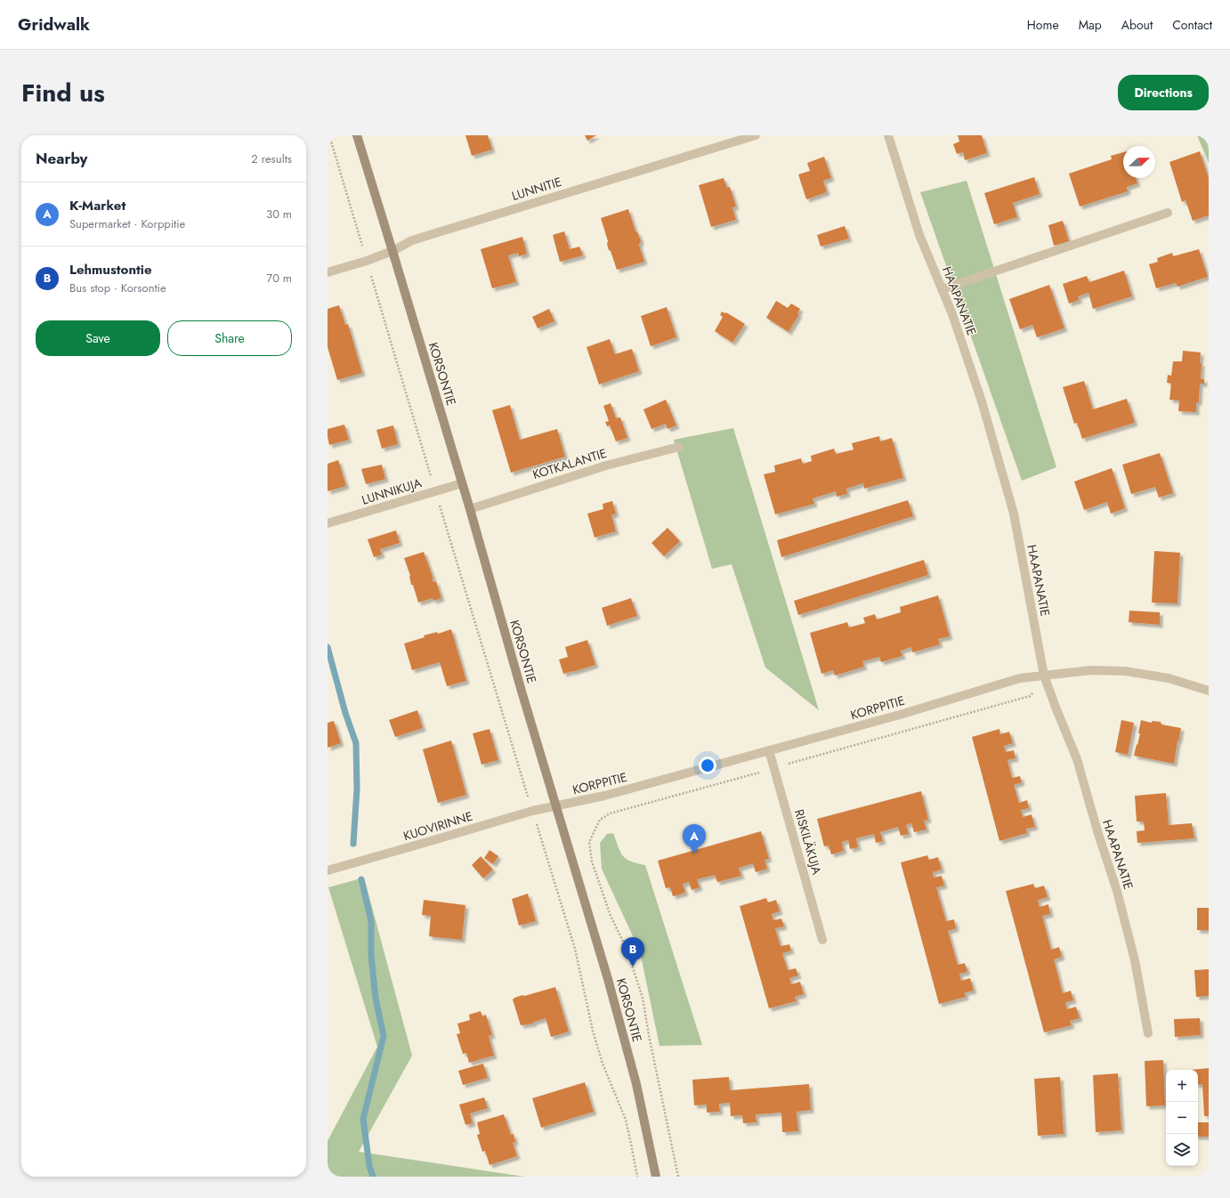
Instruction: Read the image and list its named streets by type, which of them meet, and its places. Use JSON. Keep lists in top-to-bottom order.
{
  "streets": {
    "main road": ["KORSONTIE"],
    "street": [
      "LUNNITIE",
      "HAAPANATIE",
      "KOTKALANTIE",
      "LUNNIKUJA",
      "KORPPITIE",
      "KUOVIRINNE",
      "RISKILÄKUJA"
    ]
  },
  "crossings": [
    ["LUNNITIE", "KORSONTIE"],
    ["HAAPANATIE", "KORPPITIE"],
    ["KORSONTIE", "KOTKALANTIE"],
    ["KORSONTIE", "LUNNIKUJA"],
    ["KORSONTIE", "KORPPITIE"],
    ["KORSONTIE", "KUOVIRINNE"],
    ["KORPPITIE", "KUOVIRINNE"],
    ["KORPPITIE", "RISKILÄKUJA"]
  ],
  "north": "right",
  "page": {
    "header": "Gridwalk",
    "nav": [
      "Home",
      "Map",
      "About",
      "Contact"
    ],
    "title": "Find us",
    "buttons": [
      "Directions",
      ["Save", "Share"]
    ],
    "heading": ["Nearby", "2 results"],
    "list": [
      {
        "mark": "A",
        "name": "K-Market",
        "note": "Supermarket · Korppitie",
        "value": "30 m"
      },
      {
        "mark": "B",
        "name": "Lehmustontie",
        "note": "Bus stop · Korsontie",
        "value": "70 m"
      }
    ],
    "pins": ["A", "B"],
    "map_buttons": ["+", "−"]
  }
}
